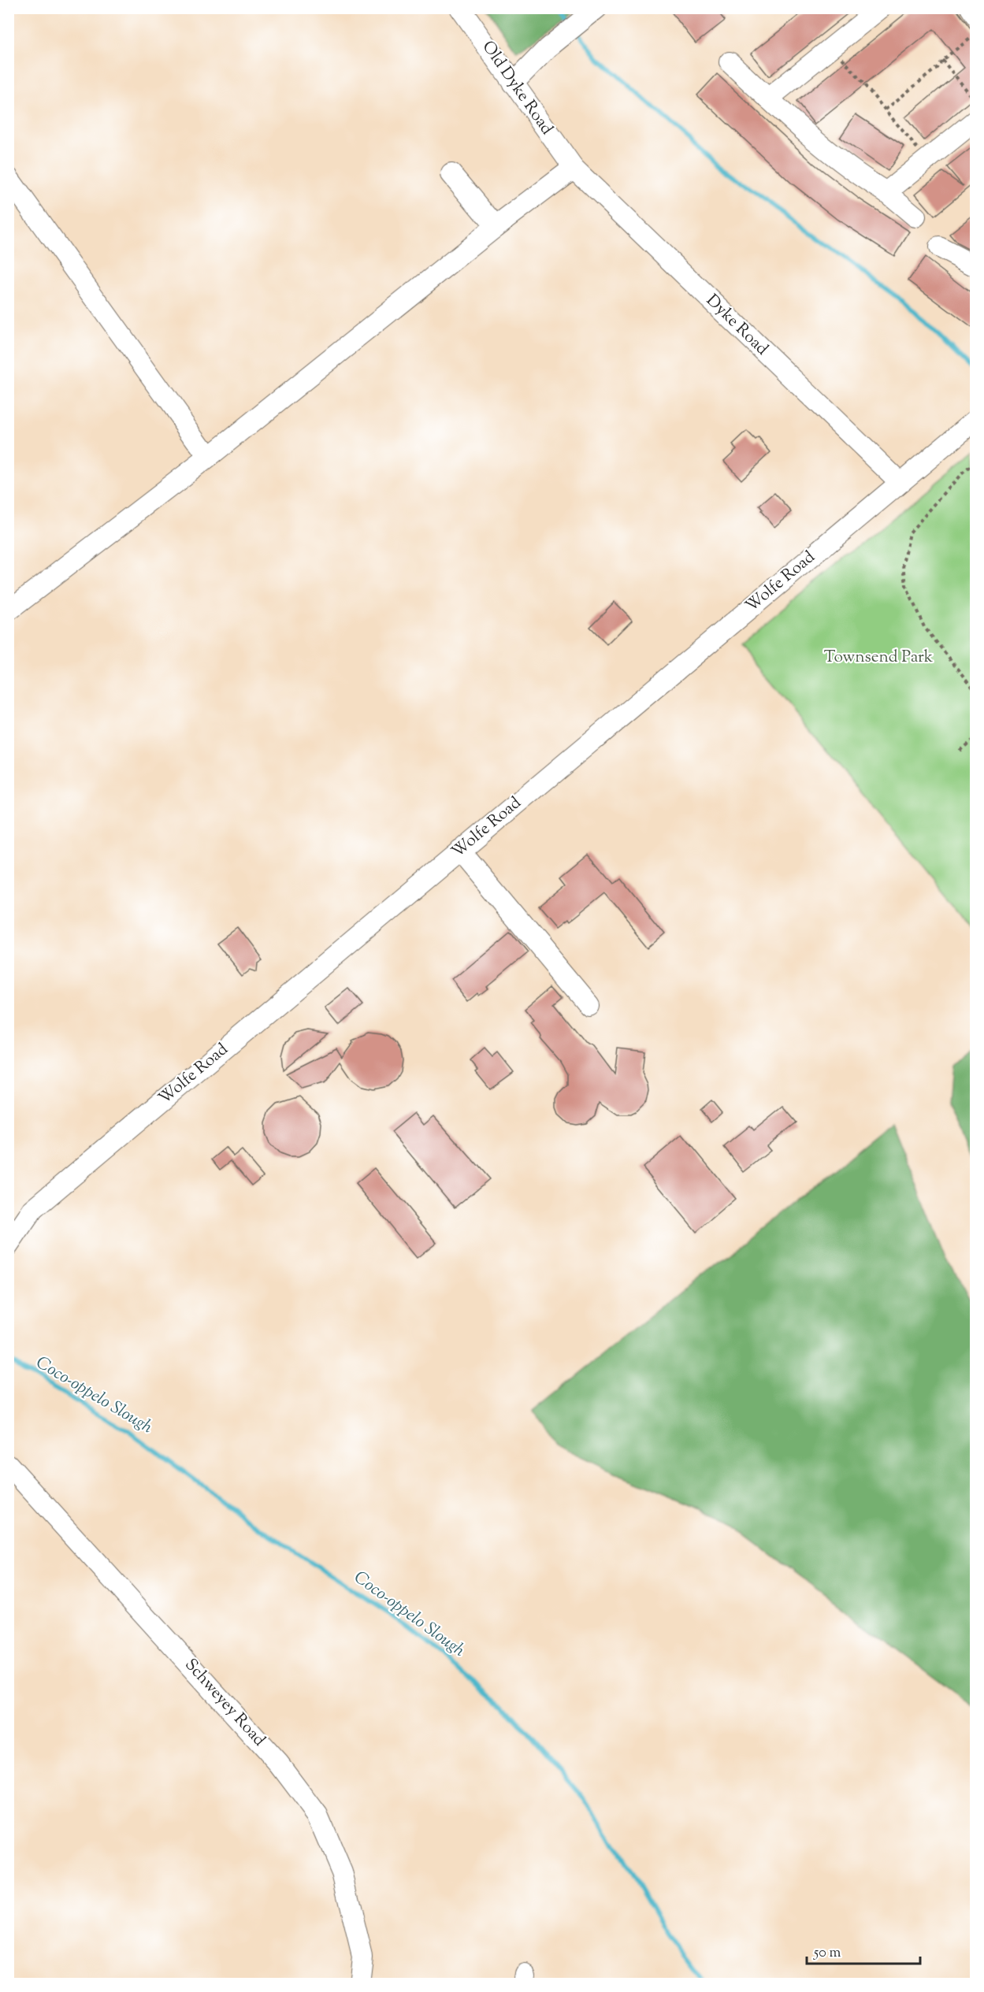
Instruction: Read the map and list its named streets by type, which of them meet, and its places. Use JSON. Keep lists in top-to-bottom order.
{
  "streets": {
    "street": [
      "Old Dyke Road",
      "Dyke Road",
      "Wolfe Road",
      "Schweyey Road"
    ]
  },
  "crossings": [
    ["Old Dyke Road", "Dyke Road"],
    ["Dyke Road", "Wolfe Road"]
  ],
  "water": ["Coco-oppelo Slough"],
  "parks": ["Townsend Park"],
  "scale_bar": "50 m"
}
